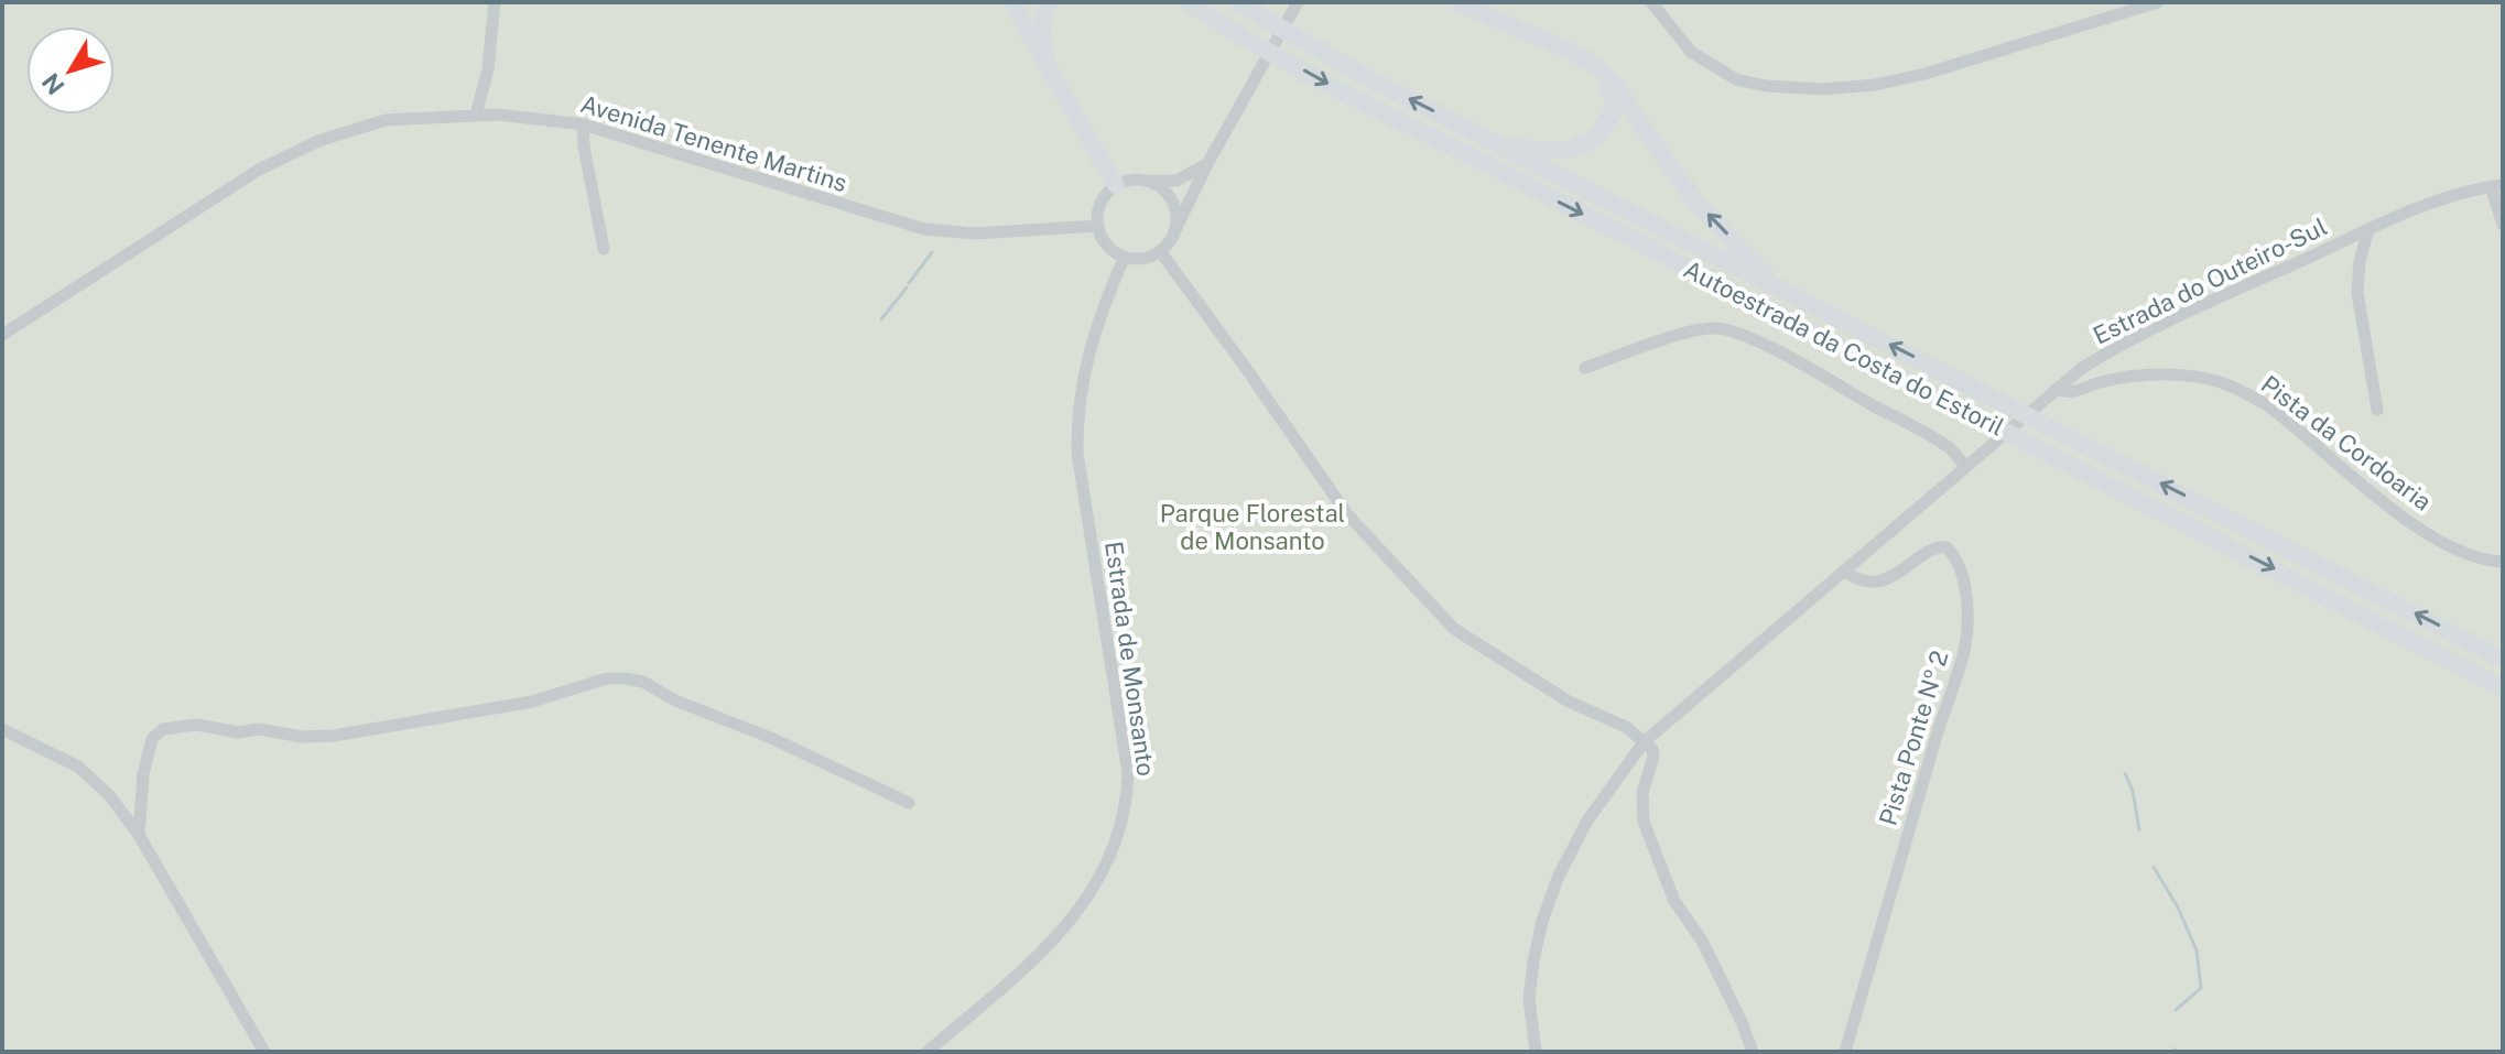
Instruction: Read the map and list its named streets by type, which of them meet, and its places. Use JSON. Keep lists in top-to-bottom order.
{
  "streets": {
    "highway": ["Autoestrada da Costa do Estoril"],
    "street": [
      "Avenida Tenente Martins",
      "Estrada do Outeiro-Sul",
      "Pista da Cordoaria",
      "Estrada de Monsanto",
      "Pista Ponte Nº 2"
    ]
  },
  "crossings": [
    ["Avenida Tenente Martins", "Estrada de Monsanto"],
    ["Estrada do Outeiro-Sul", "Pista da Cordoaria"],
    ["Estrada do Outeiro-Sul", "Pista Ponte Nº 2"]
  ],
  "parks": ["Parque Florestal de Monsanto"],
  "north": "bottom left"
}
